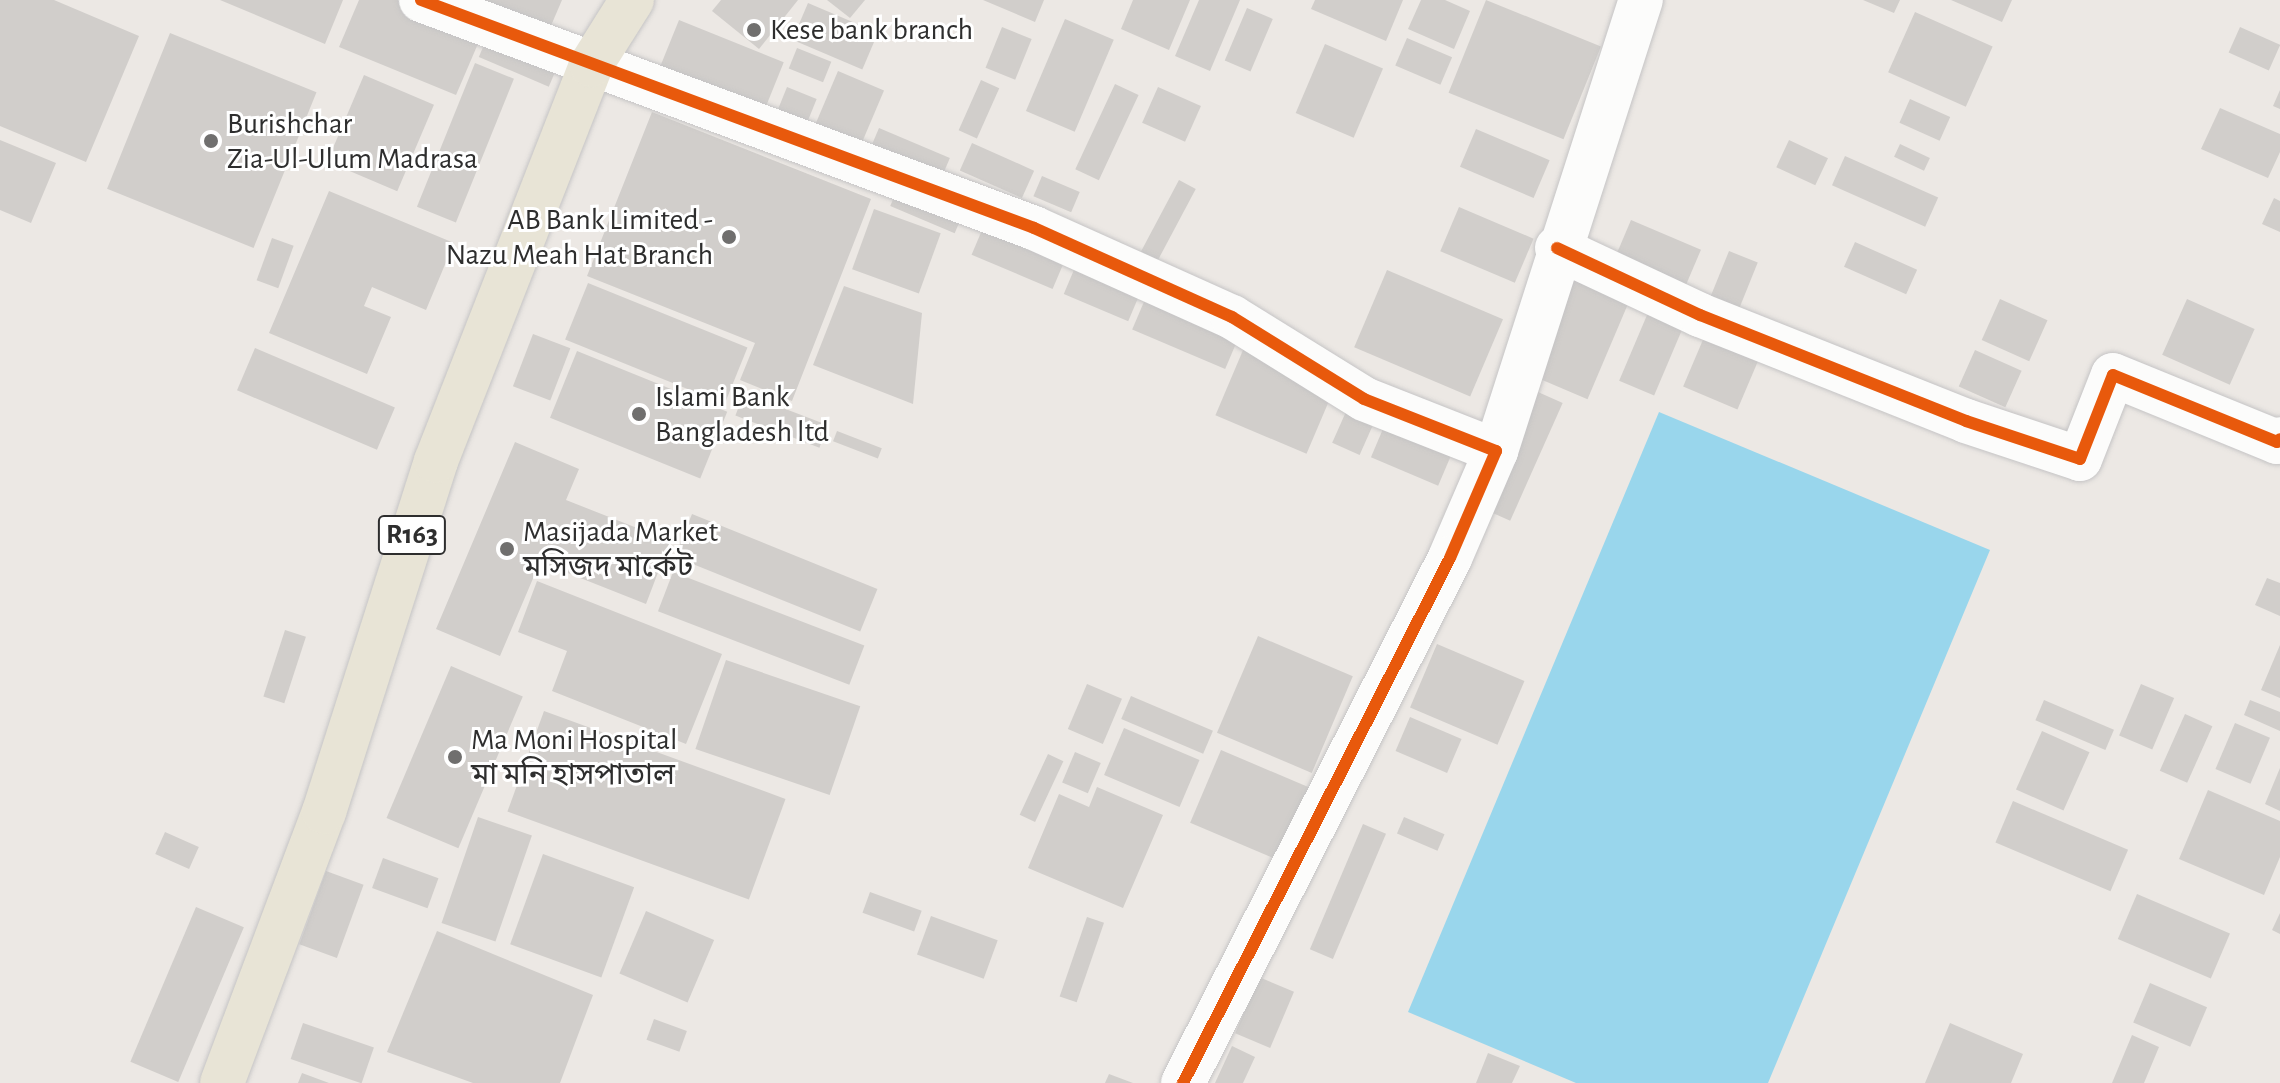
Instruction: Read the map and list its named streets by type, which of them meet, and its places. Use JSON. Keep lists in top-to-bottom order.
{
  "streets": {
    "main road": ["R163"]
  },
  "places": [
    "Kese bank branch",
    "Burishchar Zia-Ul-Ulum Madrasa",
    "AB Bank Limited - Nazu Meah Hat Branch",
    "Islami Bank Bangladesh ltd",
    "Masijada Market মসিজদ মার্কেট",
    "Ma Moni Hospital মা মনি হাসপাতাল"
  ]
}
